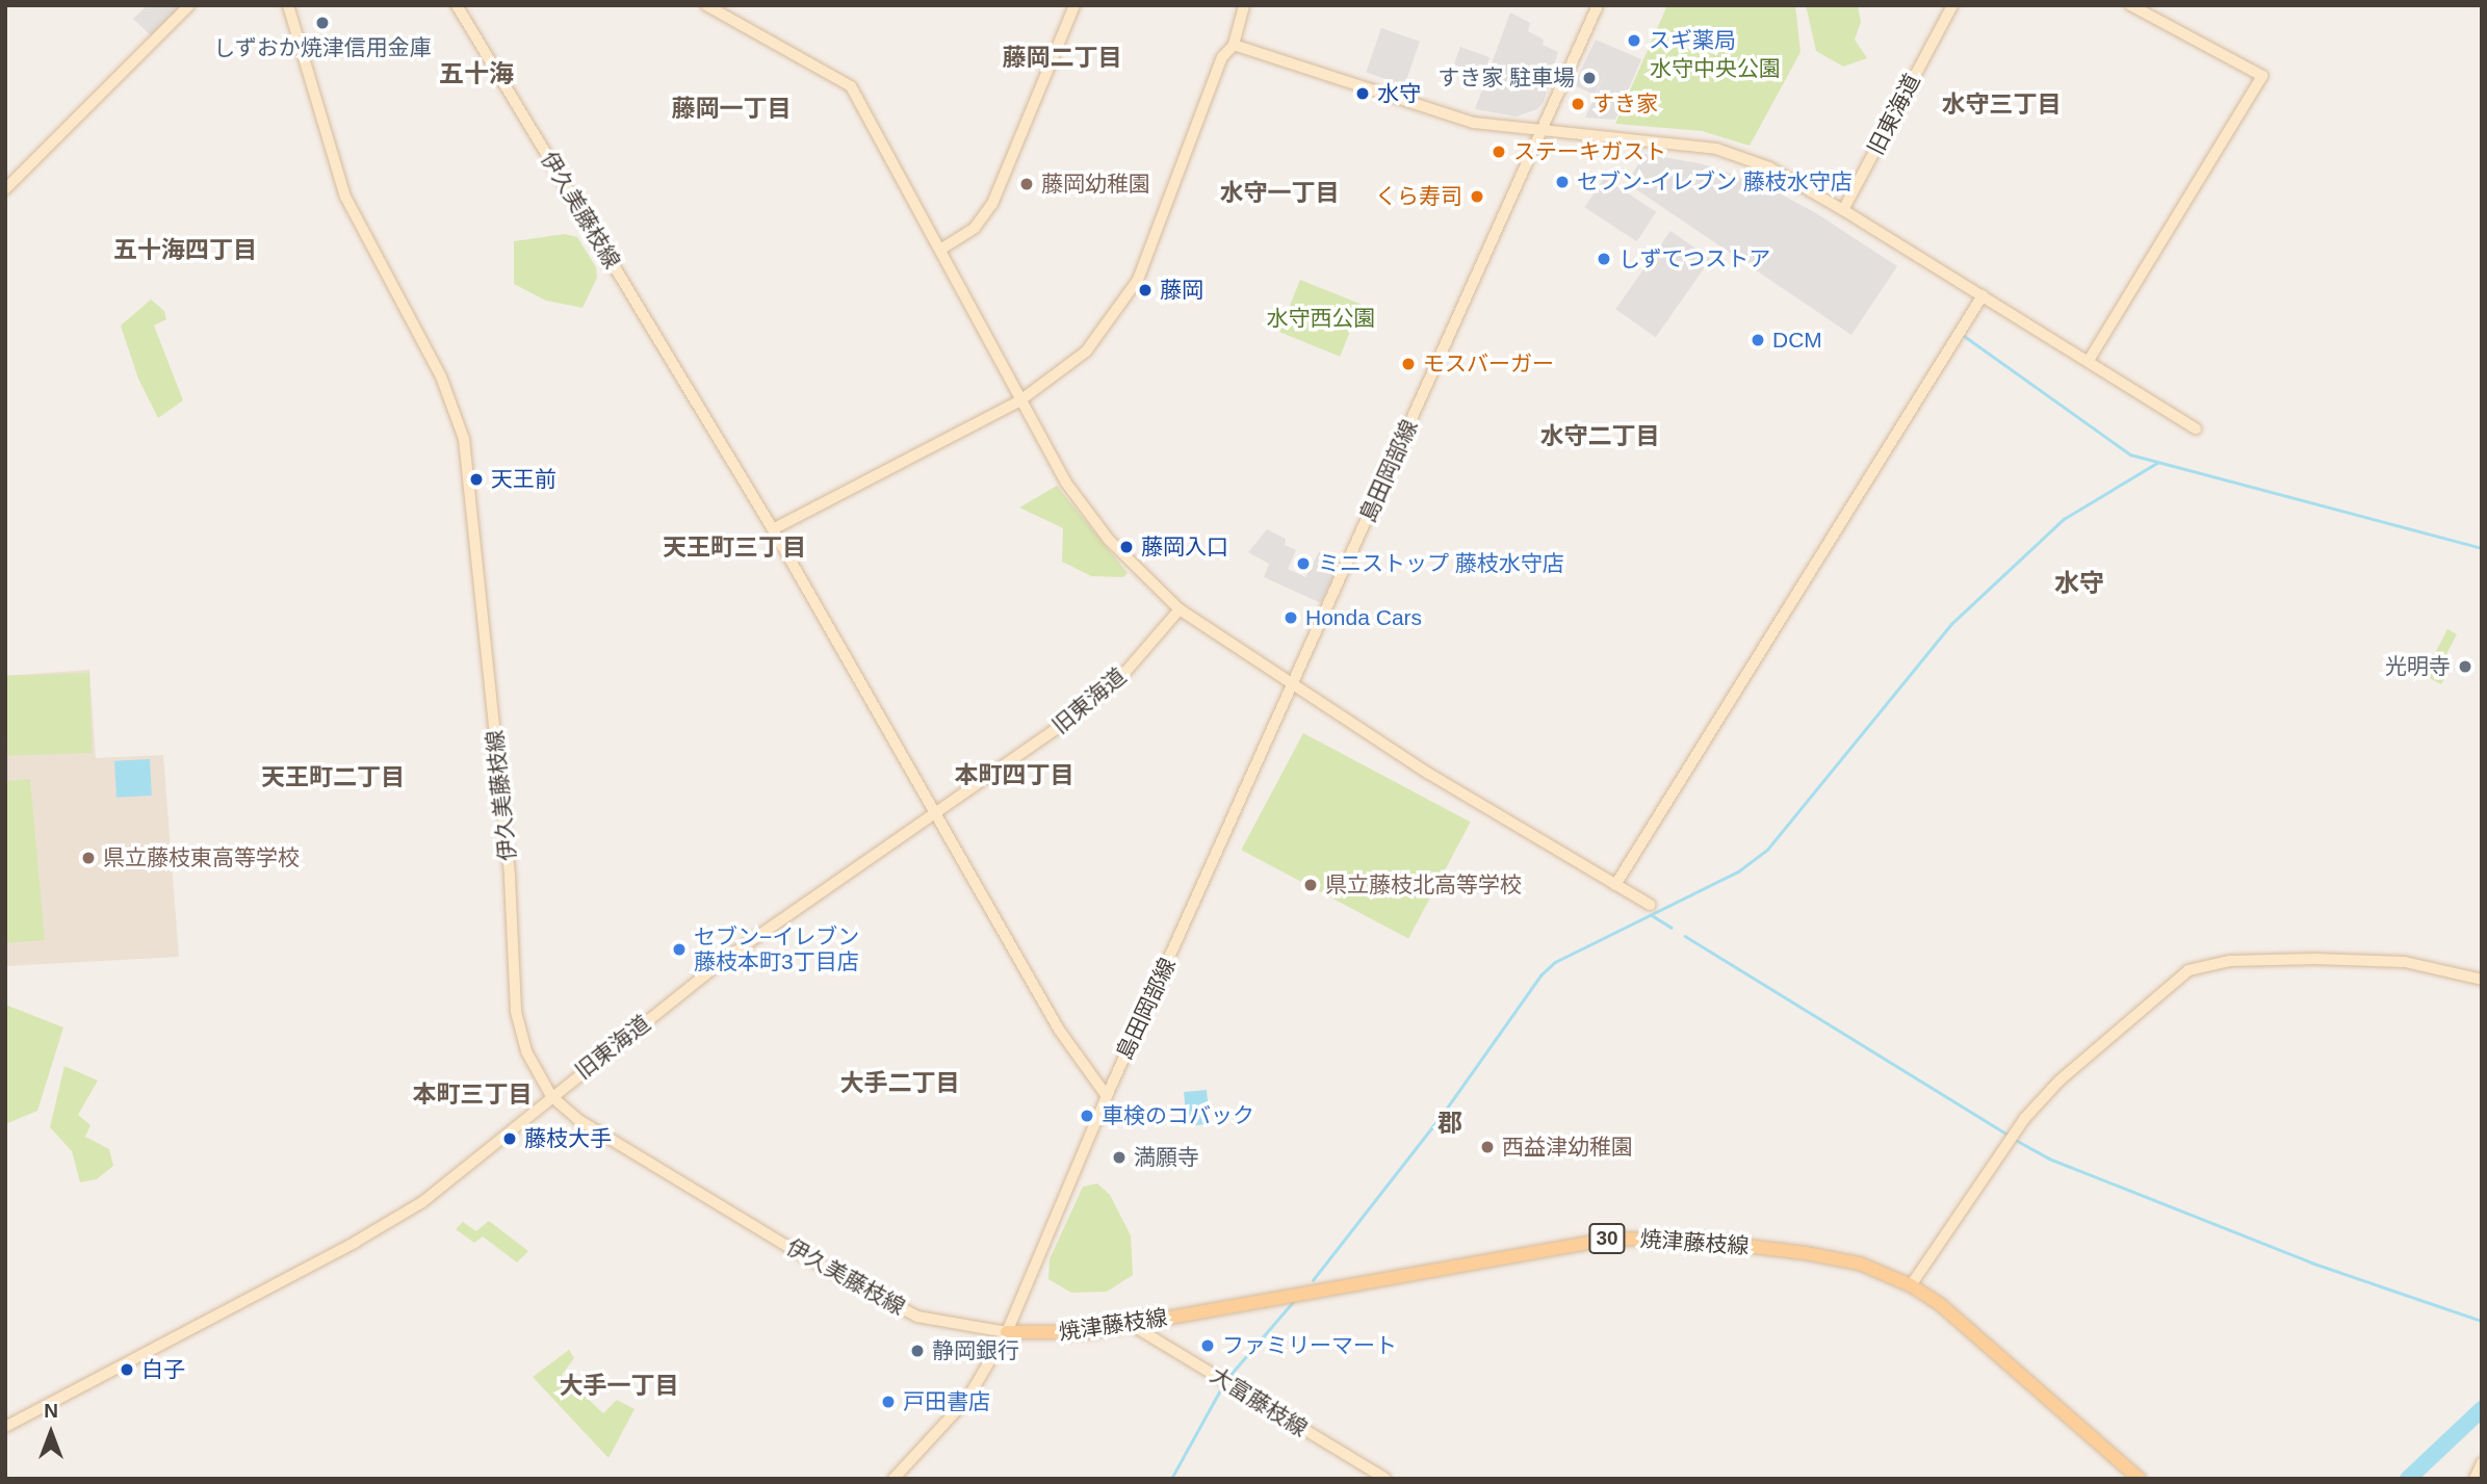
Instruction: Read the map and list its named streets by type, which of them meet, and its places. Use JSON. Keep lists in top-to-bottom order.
{
  "streets": {
    "main road": ["30", "焼津藤枝線"],
    "street": [
      "旧東海道",
      "伊久美藤枝線",
      "島田岡部線",
      "大富藤枝線"
    ]
  },
  "crossings": [
    ["旧東海道", "伊久美藤枝線"],
    ["伊久美藤枝線", "島田岡部線"],
    ["伊久美藤枝線", "焼津藤枝線"],
    ["焼津藤枝線", "大富藤枝線"]
  ],
  "districts": [
    "藤岡二丁目",
    "五十海",
    "水守三丁目",
    "藤岡一丁目",
    "水守一丁目",
    "五十海四丁目",
    "水守二丁目",
    "天王町三丁目",
    "水守",
    "本町四丁目",
    "天王町二丁目",
    "大手二丁目",
    "本町三丁目",
    "郡",
    "大手一丁目"
  ],
  "parks": ["水守中央公園", "水守西公園"],
  "places": [
    "しずおか焼津信用金庫",
    "スギ薬局",
    "すき家 駐車場",
    "水守",
    "すき家",
    "ステーキガスト",
    "セブン-イレブン 藤枝水守店",
    "藤岡幼稚園",
    "くら寿司",
    "しずてつストア",
    "藤岡",
    "DCM",
    "モスバーガー",
    "天王前",
    "藤岡入口",
    "ミニストップ 藤枝水守店",
    "Honda Cars",
    "光明寺",
    "県立藤枝東高等学校",
    "県立藤枝北高等学校",
    "セブン−イレブン 藤枝本町3丁目店",
    "車検のコバック",
    "藤枝大手",
    "西益津幼稚園",
    "満願寺",
    "ファミリーマート",
    "静岡銀行",
    "白子",
    "戸田書店"
  ],
  "north": "top"
}
